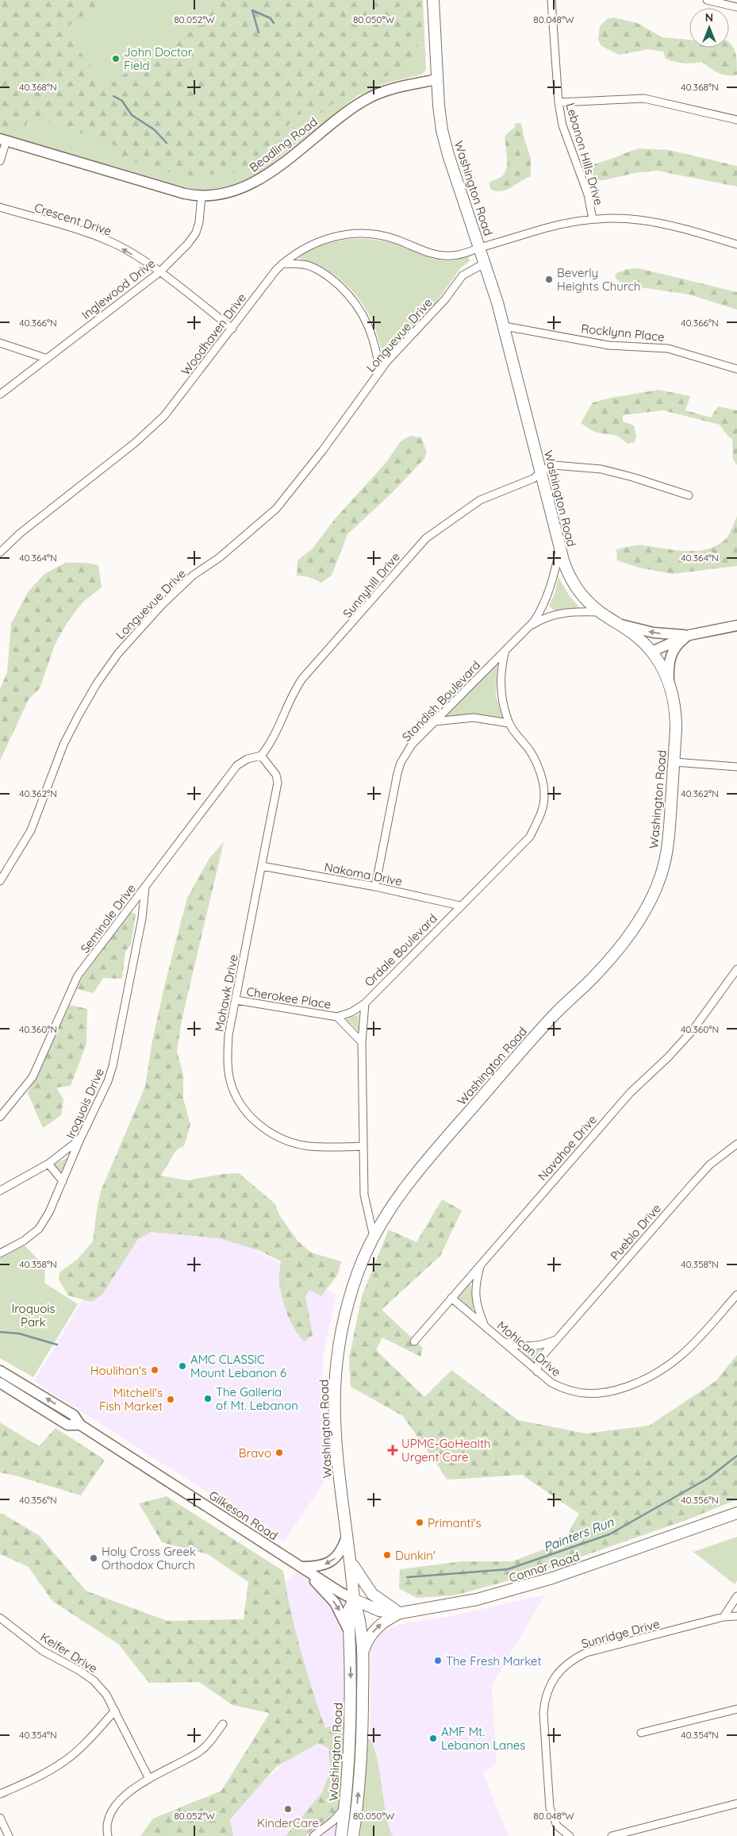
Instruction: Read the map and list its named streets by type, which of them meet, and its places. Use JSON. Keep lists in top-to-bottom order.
{
  "streets": {
    "main road": ["Washington Road", "Connor Road"],
    "street": [
      "Beadling Road",
      "Lebanon Hills Drive",
      "Crescent Drive",
      "Inglewood Drive",
      "Rocklynn Place",
      "Woodhaven Drive",
      "Longuevue Drive",
      "Sunnyhill Drive",
      "Standish Boulevard",
      "Nakoma Drive",
      "Seminole Drive",
      "Ordale Boulevard",
      "Mohawk Drive",
      "Cherokee Place",
      "Iroquois Drive",
      "Navahoe Drive",
      "Pueblo Drive",
      "Mohican Drive",
      "Gilkeson Road",
      "Sunridge Drive",
      "Keifer Drive"
    ]
  },
  "crossings": [
    ["Beadling Road", "Washington Road"],
    ["Beadling Road", "Inglewood Drive"],
    ["Lebanon Hills Drive", "Woodhaven Drive"],
    ["Washington Road", "Rocklynn Place"],
    ["Washington Road", "Woodhaven Drive"],
    ["Washington Road", "Longuevue Drive"],
    ["Washington Road", "Sunnyhill Drive"],
    ["Washington Road", "Standish Boulevard"],
    ["Washington Road", "Ordale Boulevard"],
    ["Washington Road", "Gilkeson Road"],
    ["Washington Road", "Connor Road"],
    ["Crescent Drive", "Inglewood Drive"],
    ["Crescent Drive", "Woodhaven Drive"],
    ["Sunnyhill Drive", "Seminole Drive"],
    ["Sunnyhill Drive", "Mohawk Drive"],
    ["Standish Boulevard", "Nakoma Drive"],
    ["Standish Boulevard", "Ordale Boulevard"],
    ["Nakoma Drive", "Ordale Boulevard"],
    ["Nakoma Drive", "Mohawk Drive"],
    ["Seminole Drive", "Mohawk Drive"],
    ["Seminole Drive", "Iroquois Drive"],
    ["Ordale Boulevard", "Mohawk Drive"],
    ["Ordale Boulevard", "Cherokee Place"],
    ["Mohawk Drive", "Cherokee Place"],
    ["Navahoe Drive", "Mohican Drive"],
    ["Pueblo Drive", "Mohican Drive"],
    ["Gilkeson Road", "Connor Road"]
  ],
  "one_way": ["Crescent Drive"],
  "water": ["Painters Run"],
  "parks": ["Iroquois Park"],
  "places": {
    "other": [
      "John Doctor Field",
      "Beverly Heights Church",
      "AMC CLASSIC Mount Lebanon 6",
      "Houlihan's",
      "The Galleria of Mt. Lebanon",
      "Mitchell's Fish Market",
      "Bravo",
      "Primanti's",
      "Dunkin'",
      "Holy Cross Greek Orthodox Church",
      "The Fresh Market",
      "AMF Mt. Lebanon Lanes",
      "KinderCare"
    ],
    "health": ["UPMC-GoHealth Urgent Care"]
  },
  "north": "top",
  "coordinates": [
    "80.052°W",
    "80.050°W",
    "80.048°W",
    "40.368°N",
    "40.366°N",
    "40.364°N",
    "40.362°N",
    "40.360°N",
    "40.358°N",
    "40.356°N",
    "40.354°N"
  ]
}
